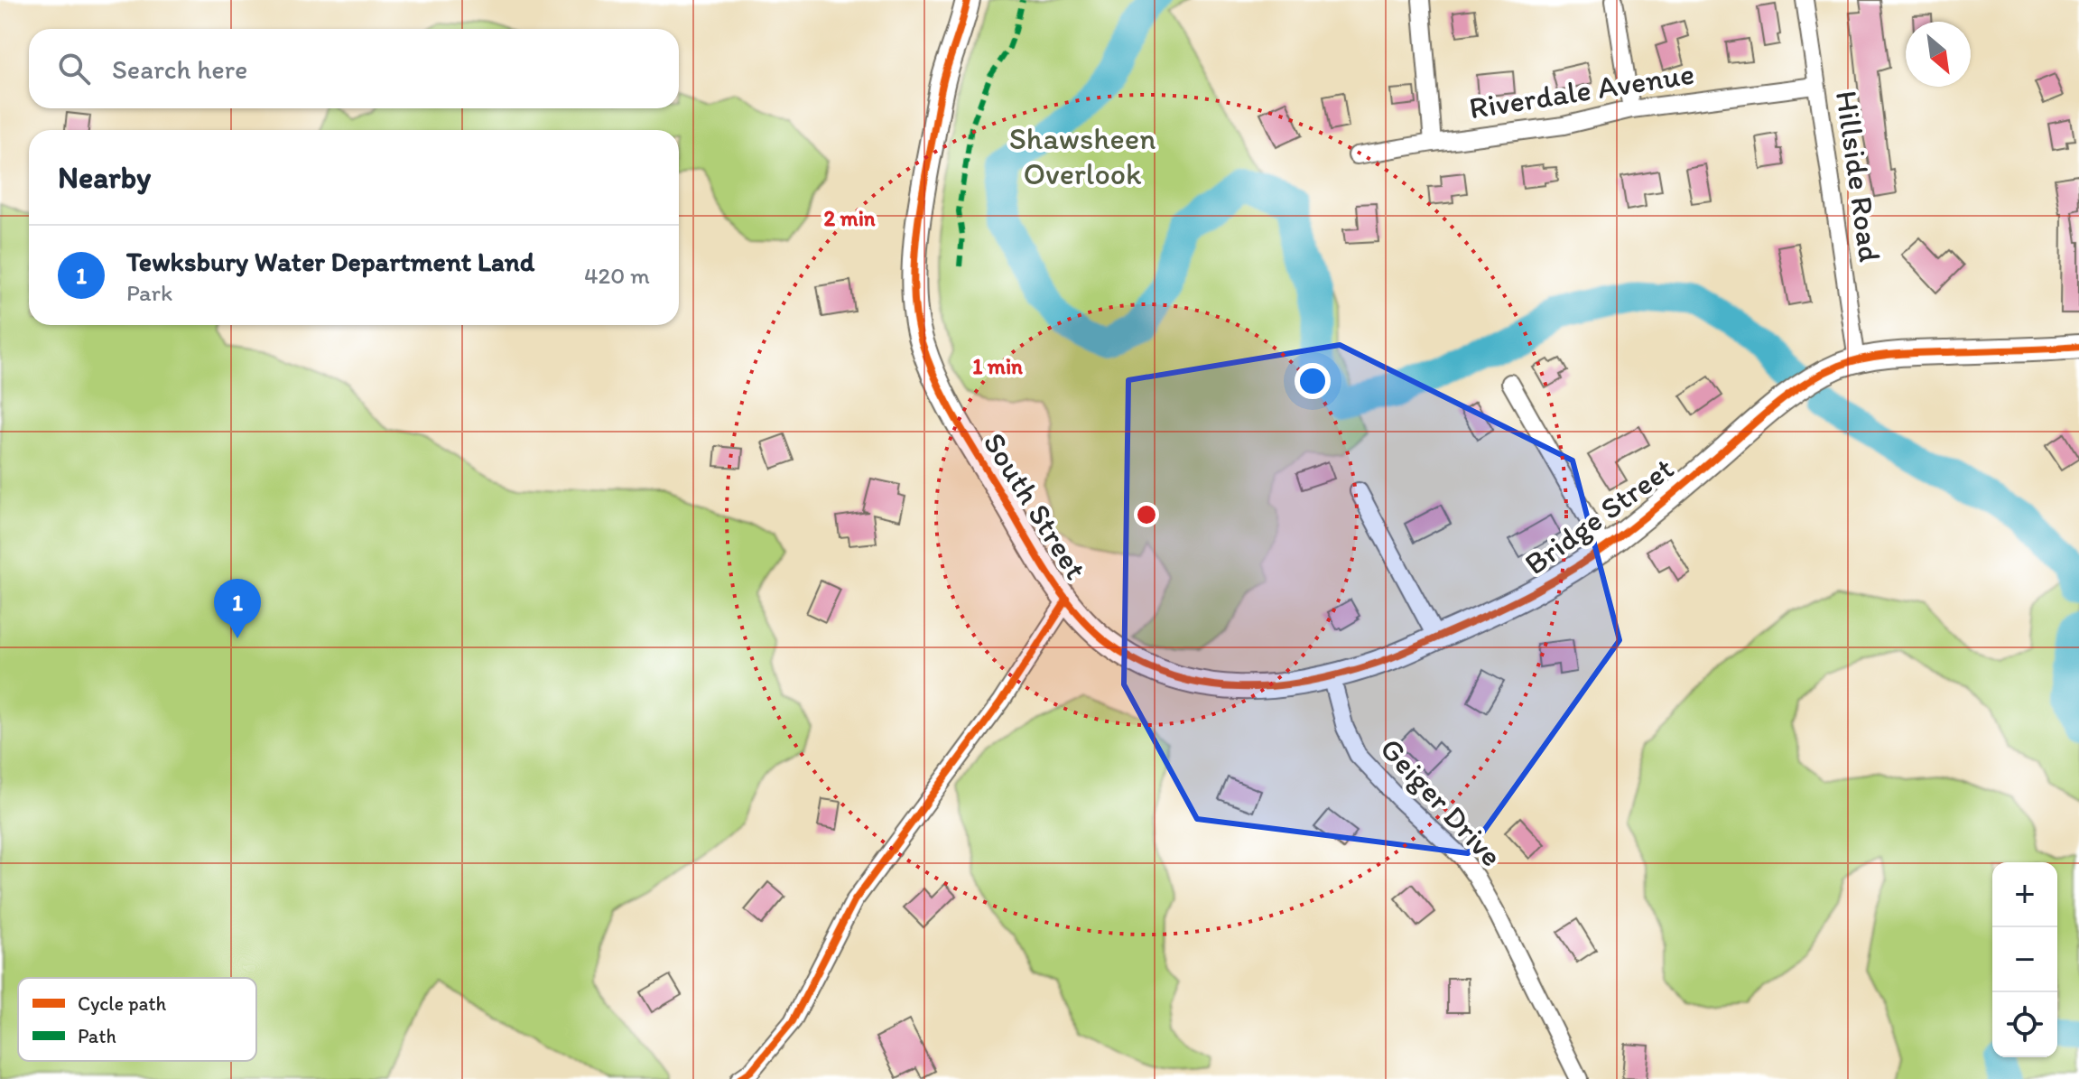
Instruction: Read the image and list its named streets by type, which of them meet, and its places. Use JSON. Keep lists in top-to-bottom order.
{
  "streets": {
    "street": [
      "Riverdale Avenue",
      "Hillside Road",
      "South Street",
      "Bridge Street",
      "Geiger Drive"
    ]
  },
  "crossings": [
    ["Riverdale Avenue", "Hillside Road"],
    ["Hillside Road", "Bridge Street"],
    ["South Street", "Bridge Street"],
    ["Bridge Street", "Geiger Drive"]
  ],
  "parks": ["Shawsheen Overlook"],
  "legend": ["Cycle path", "Path"],
  "north": "bottom right",
  "page": {
    "search": "Search here",
    "heading": "Nearby",
    "list": [
      {
        "mark": "1",
        "name": "Tewksbury Water Department Land",
        "note": "Park",
        "value": "420 m"
      }
    ],
    "pins": "1",
    "map_buttons": ["+", "−"]
  },
  "rings": ["2 min", "1 min"]
}
